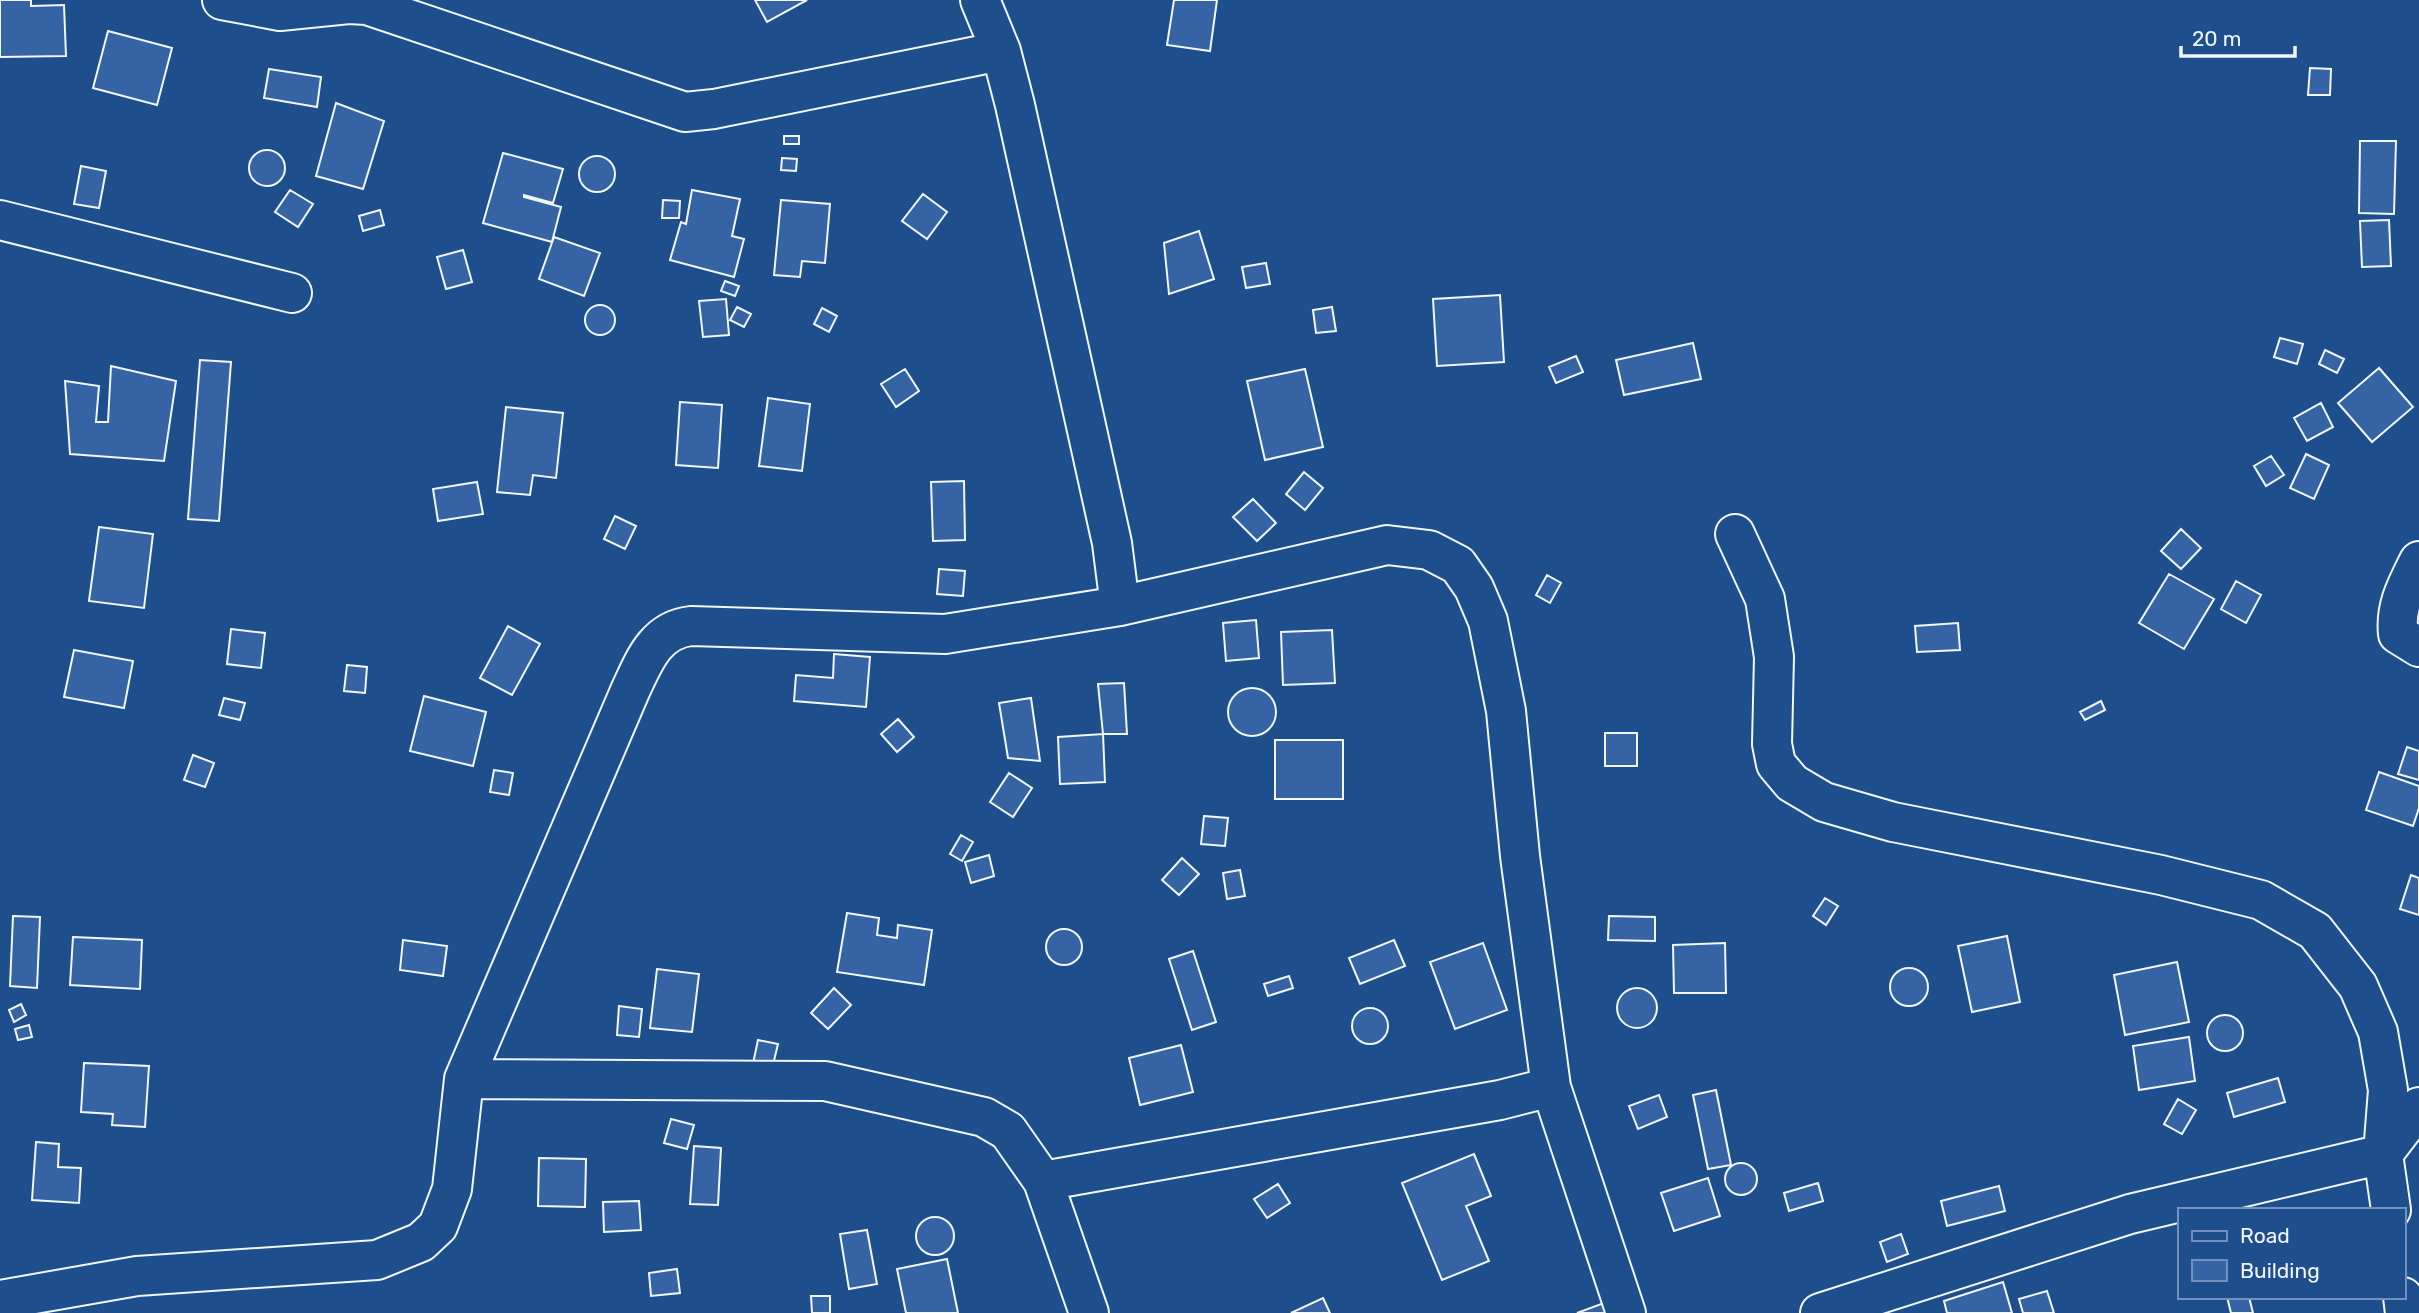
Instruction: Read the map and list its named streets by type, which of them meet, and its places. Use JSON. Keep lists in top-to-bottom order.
{
  "legend": ["Road", "Building"],
  "scale_bar": "20 m"
}
